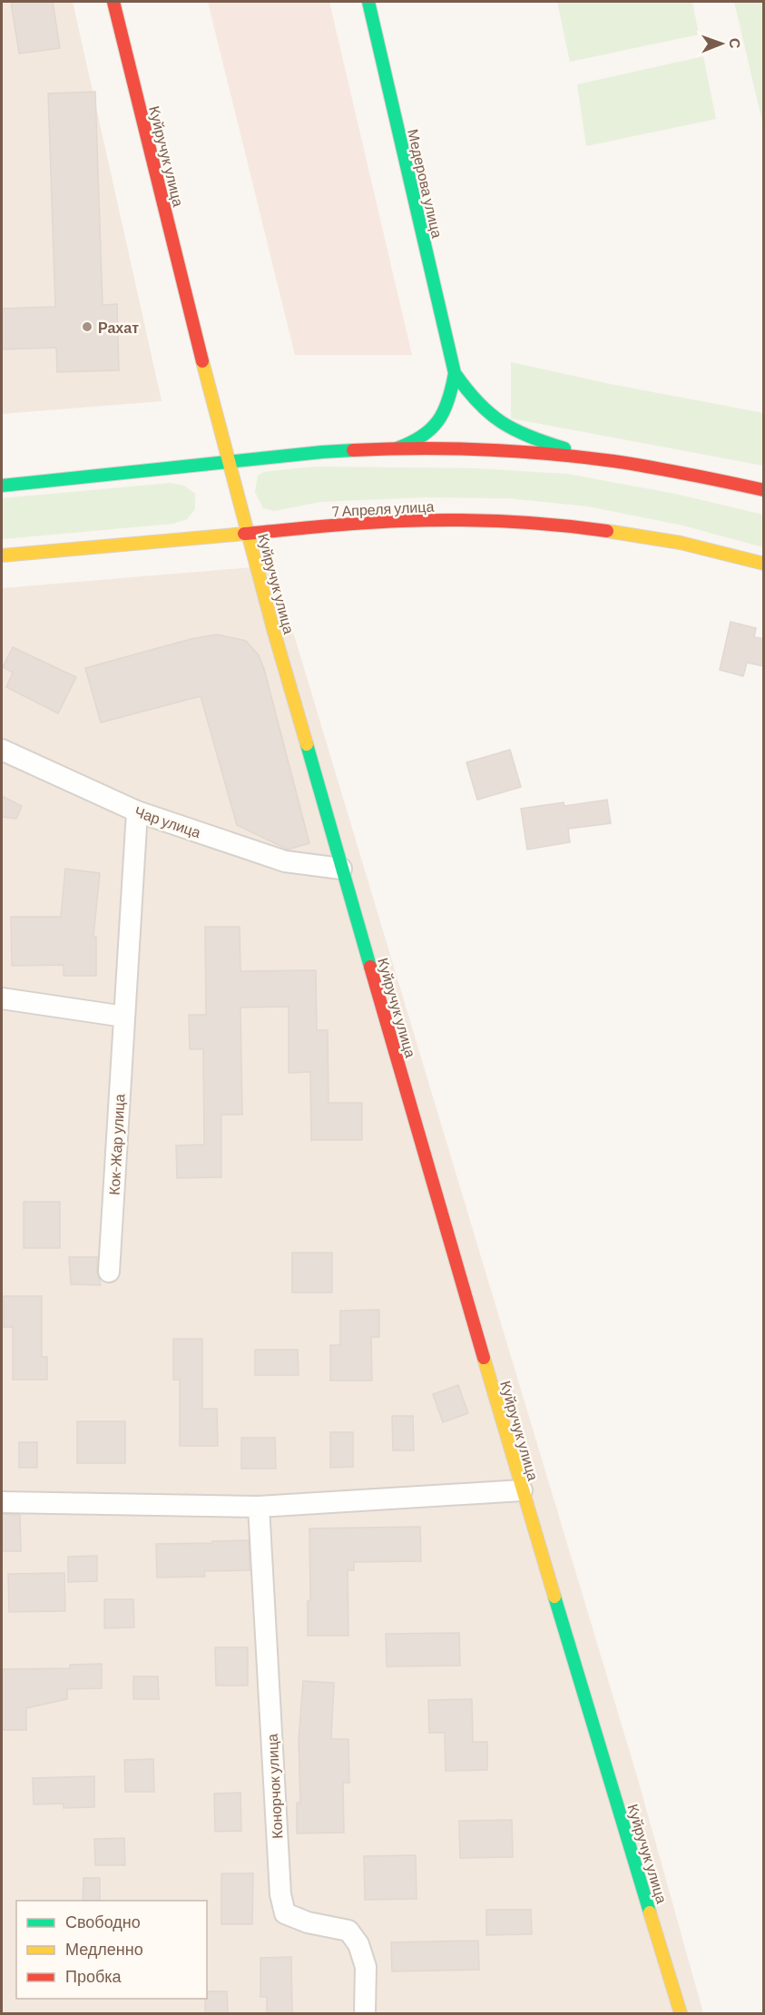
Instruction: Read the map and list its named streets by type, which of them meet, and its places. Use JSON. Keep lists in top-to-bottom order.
{
  "streets": {
    "main road": ["Куйручук улица", "Медерова улица", "7 Апреля улица"],
    "street": ["Чар улица", "Кок-Жар улица", "Конорчок улица"]
  },
  "crossings": [
    ["Куйручук улица", "7 Апреля улица"],
    ["Куйручук улица", "Чар улица"],
    ["Чар улица", "Кок-Жар улица"]
  ],
  "places": ["Рахат"],
  "legend": ["Свободно", "Медленно", "Пробка"],
  "north": "right"
}
